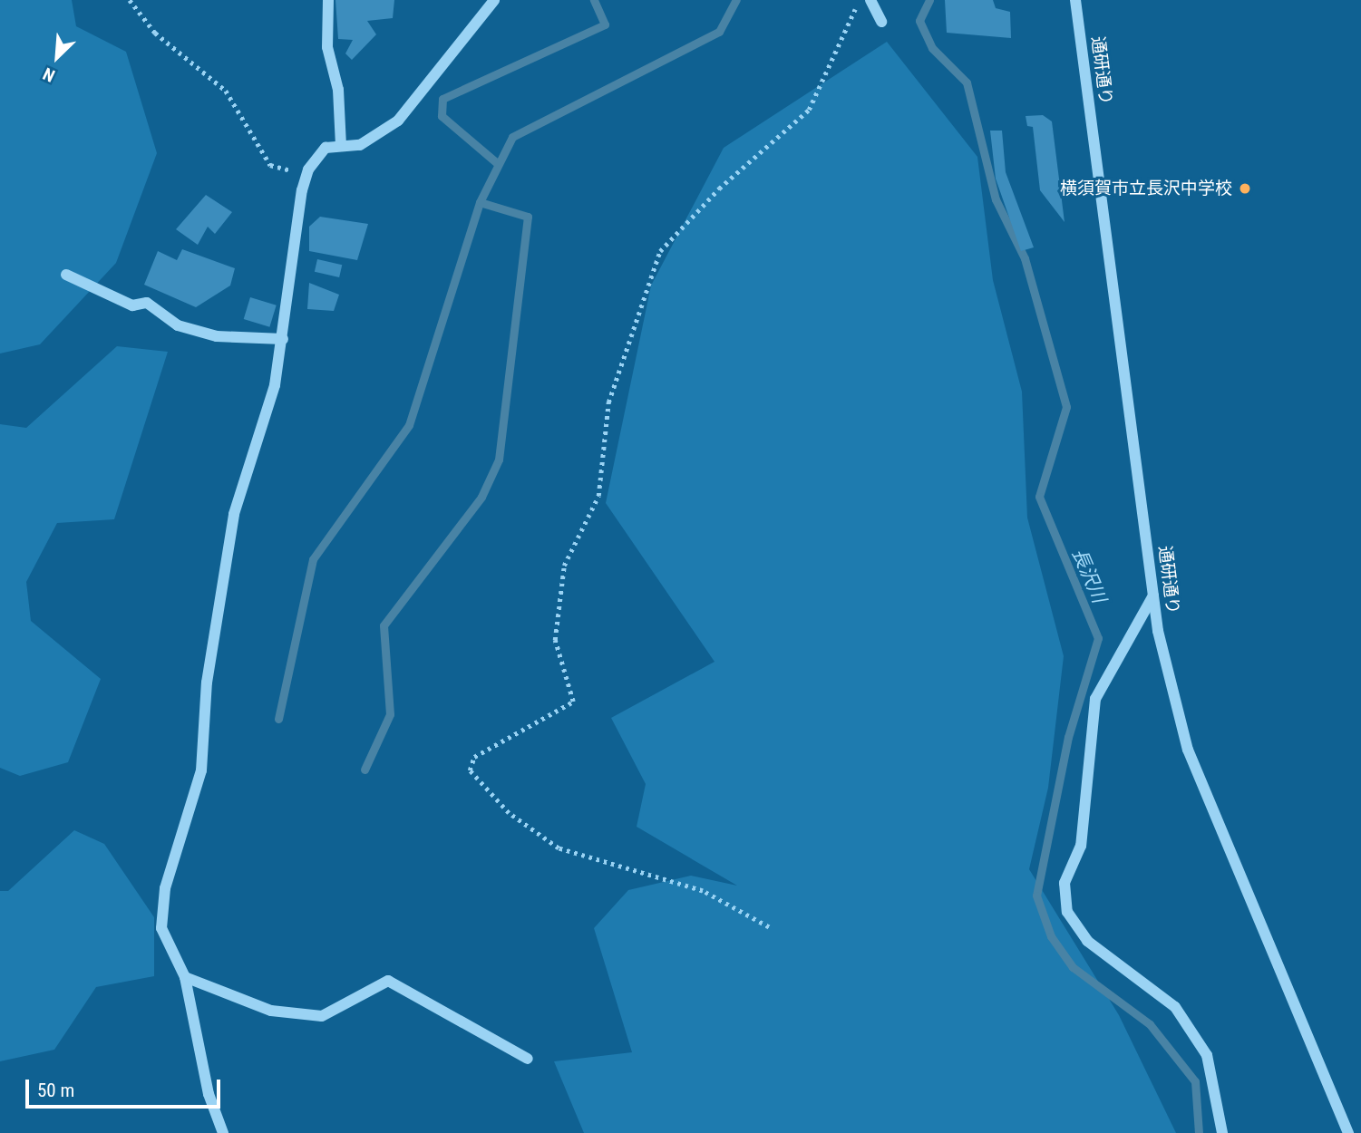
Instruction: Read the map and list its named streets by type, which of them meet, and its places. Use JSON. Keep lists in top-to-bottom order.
{
  "streets": {
    "street": ["通研通り"]
  },
  "water": ["長沢川"],
  "places": ["横須賀市立長沢中学校"],
  "scale_bar": "50 m",
  "north": "bottom left"
}
